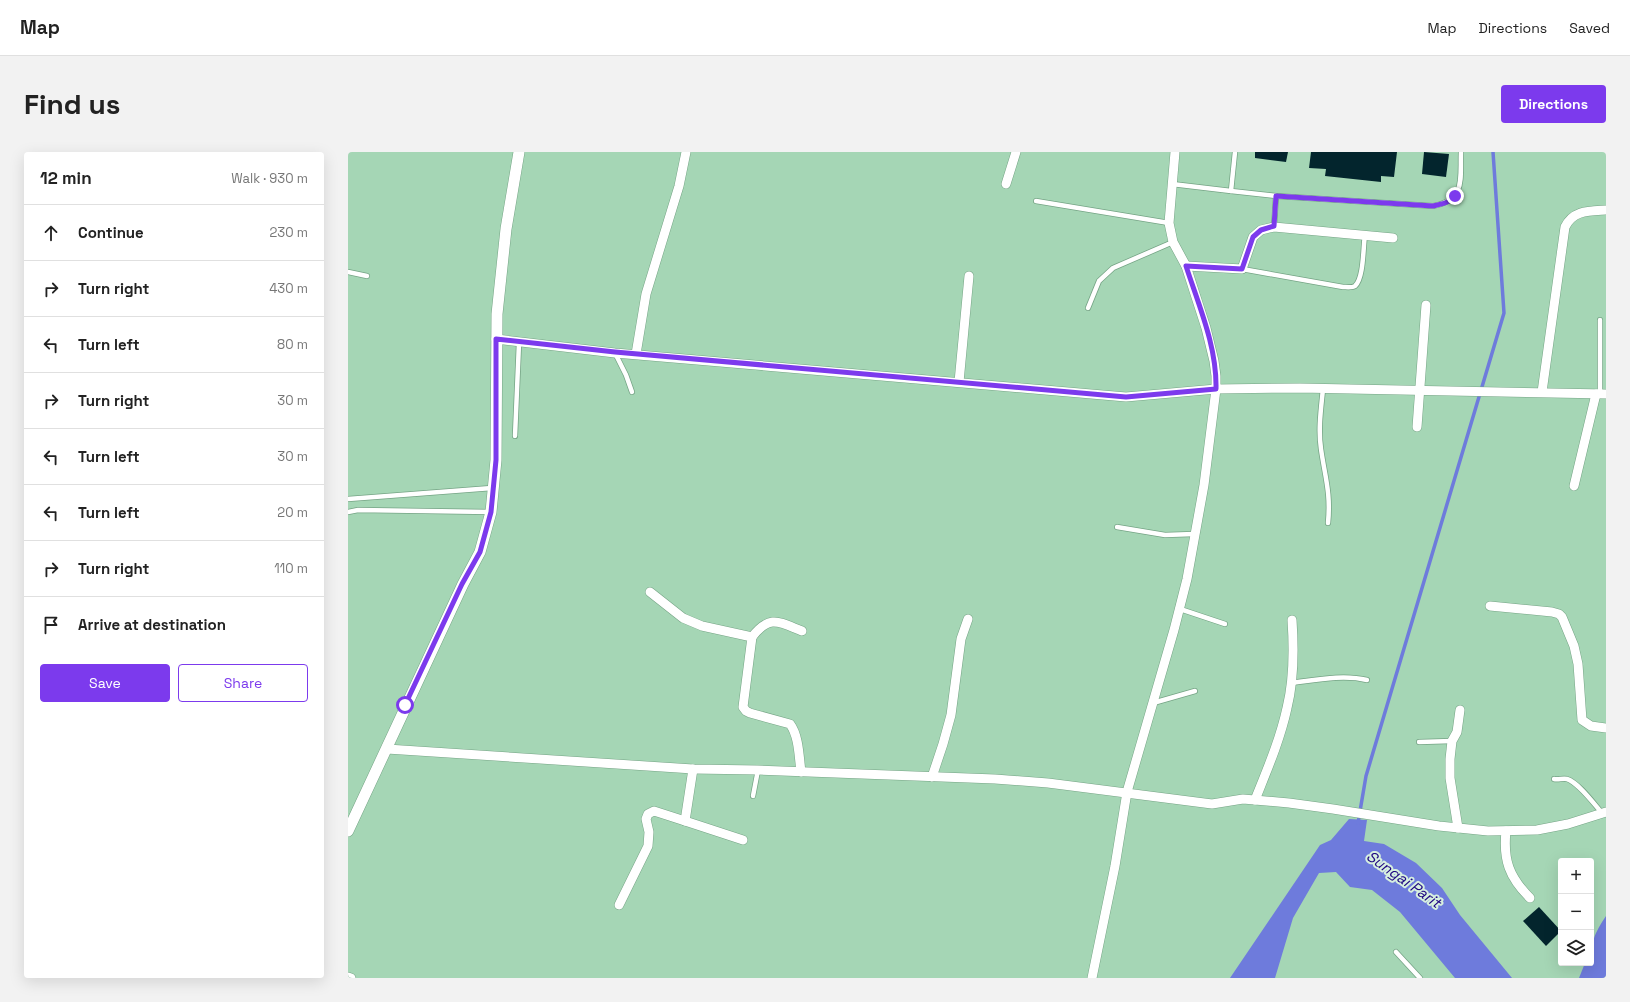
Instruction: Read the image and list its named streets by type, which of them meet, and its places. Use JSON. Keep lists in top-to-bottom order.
{
  "water": ["Sungai Parit"],
  "page": {
    "header": "Map",
    "nav": ["Map", "Directions", "Saved"],
    "buttons": [
      "Directions",
      ["Save", "Share"]
    ],
    "title": "Find us",
    "heading": ["12 min", "Walk · 930 m"],
    "list": [
      ["Continue", "230 m"],
      ["Turn right", "430 m"],
      ["Turn left", "80 m"],
      ["Turn right", "30 m"],
      ["Turn left", "30 m"],
      ["Turn left", "20 m"],
      ["Turn right", "110 m"],
      "Arrive at destination"
    ],
    "map_buttons": ["+", "−"]
  }
}
